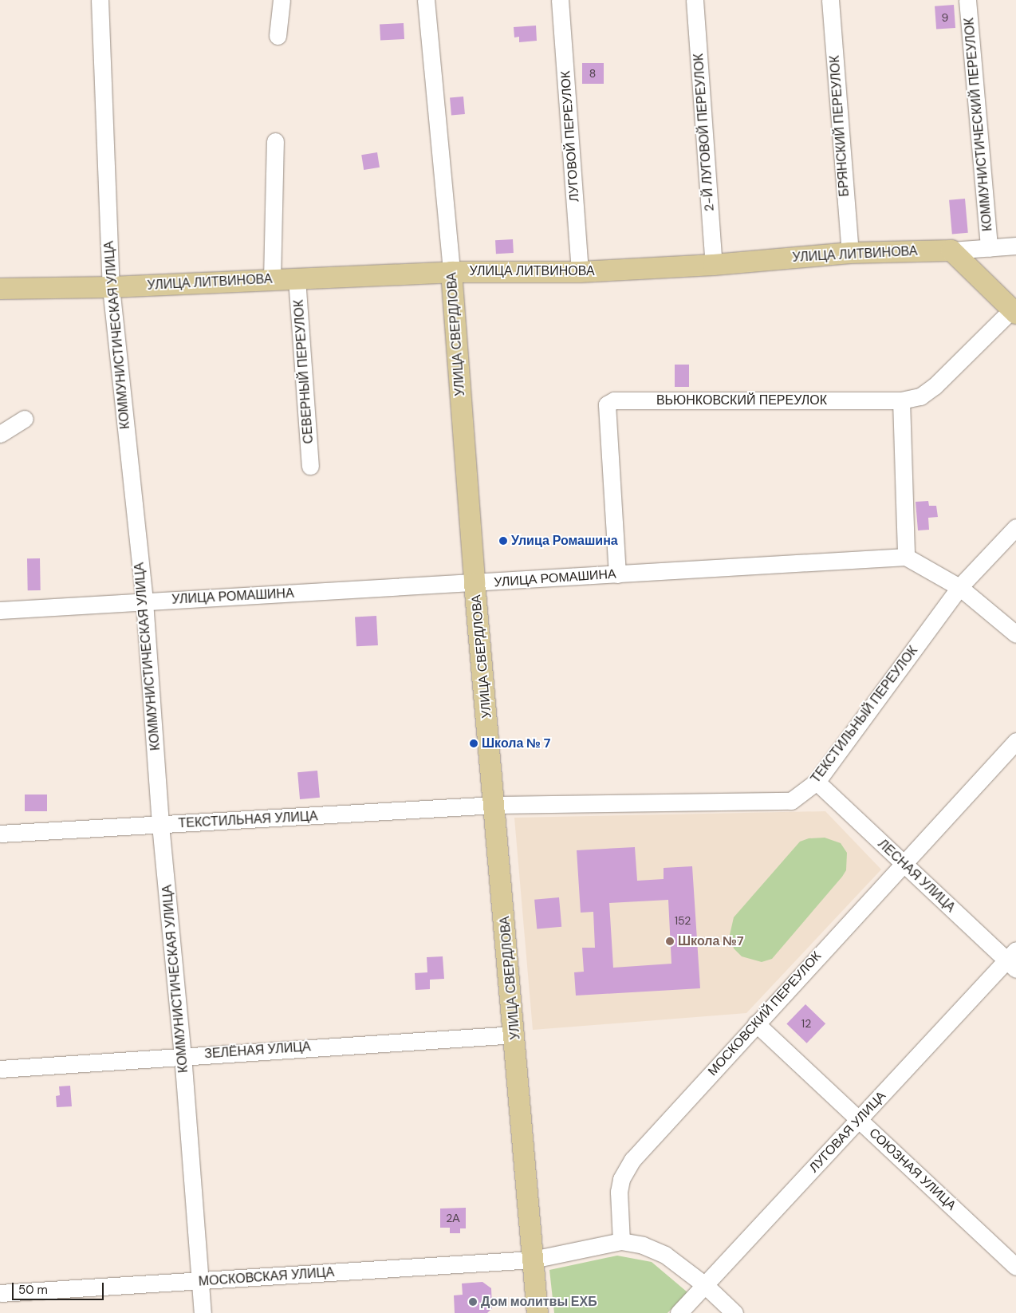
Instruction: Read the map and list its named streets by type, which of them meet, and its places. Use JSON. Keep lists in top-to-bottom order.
{
  "streets": {
    "main road": ["УЛИЦА ЛИТВИНОВА", "УЛИЦА СВЕРДЛОВА"],
    "street": [
      "КОММУНИСТИЧЕСКИЙ ПЕРЕУЛОК",
      "БРЯНСКИЙ ПЕРЕУЛОК",
      "2-Й ЛУГОВОЙ ПЕРЕУЛОК",
      "ЛУГОВОЙ ПЕРЕУЛОК",
      "КОММУНИСТИЧЕСКАЯ УЛИЦА",
      "СЕВЕРНЫЙ ПЕРЕУЛОК",
      "ВЬЮНКОВСКИЙ ПЕРЕУЛОК",
      "УЛИЦА РОМАШИНА",
      "ТЕКСТИЛЬНЫЙ ПЕРЕУЛОК",
      "ТЕКСТИЛЬНАЯ УЛИЦА",
      "ЛЕСНАЯ УЛИЦА",
      "МОСКОВСКИЙ ПЕРЕУЛОК",
      "ЗЕЛЁНАЯ УЛИЦА",
      "ЛУГОВАЯ УЛИЦА",
      "СОЮЗНАЯ УЛИЦА",
      "МОСКОВСКАЯ УЛИЦА"
    ]
  },
  "crossings": [
    ["КОММУНИСТИЧЕСКИЙ ПЕРЕУЛОК", "УЛИЦА ЛИТВИНОВА"],
    ["БРЯНСКИЙ ПЕРЕУЛОК", "УЛИЦА ЛИТВИНОВА"],
    ["2-Й ЛУГОВОЙ ПЕРЕУЛОК", "УЛИЦА ЛИТВИНОВА"],
    ["ЛУГОВОЙ ПЕРЕУЛОК", "УЛИЦА ЛИТВИНОВА"],
    ["УЛИЦА ЛИТВИНОВА", "УЛИЦА СВЕРДЛОВА"],
    ["УЛИЦА ЛИТВИНОВА", "КОММУНИСТИЧЕСКАЯ УЛИЦА"],
    ["УЛИЦА ЛИТВИНОВА", "СЕВЕРНЫЙ ПЕРЕУЛОК"],
    ["УЛИЦА СВЕРДЛОВА", "УЛИЦА РОМАШИНА"],
    ["УЛИЦА СВЕРДЛОВА", "ТЕКСТИЛЬНЫЙ ПЕРЕУЛОК"],
    ["УЛИЦА СВЕРДЛОВА", "ТЕКСТИЛЬНАЯ УЛИЦА"],
    ["УЛИЦА СВЕРДЛОВА", "ЗЕЛЁНАЯ УЛИЦА"],
    ["УЛИЦА СВЕРДЛОВА", "МОСКОВСКАЯ УЛИЦА"],
    ["КОММУНИСТИЧЕСКАЯ УЛИЦА", "УЛИЦА РОМАШИНА"],
    ["КОММУНИСТИЧЕСКАЯ УЛИЦА", "ТЕКСТИЛЬНАЯ УЛИЦА"],
    ["КОММУНИСТИЧЕСКАЯ УЛИЦА", "ЗЕЛЁНАЯ УЛИЦА"],
    ["КОММУНИСТИЧЕСКАЯ УЛИЦА", "МОСКОВСКАЯ УЛИЦА"],
    ["ВЬЮНКОВСКИЙ ПЕРЕУЛОК", "УЛИЦА РОМАШИНА"],
    ["ТЕКСТИЛЬНЫЙ ПЕРЕУЛОК", "ТЕКСТИЛЬНАЯ УЛИЦА"],
    ["ТЕКСТИЛЬНЫЙ ПЕРЕУЛОК", "ЛЕСНАЯ УЛИЦА"],
    ["ЛЕСНАЯ УЛИЦА", "МОСКОВСКИЙ ПЕРЕУЛОК"],
    ["ЛЕСНАЯ УЛИЦА", "ЛУГОВАЯ УЛИЦА"],
    ["МОСКОВСКИЙ ПЕРЕУЛОК", "СОЮЗНАЯ УЛИЦА"],
    ["ЛУГОВАЯ УЛИЦА", "СОЮЗНАЯ УЛИЦА"]
  ],
  "places": [
    "Улица Ромашина",
    "Школа № 7",
    "Школа №7",
    "Дом молитвы ЕХБ"
  ],
  "house_numbers": [
    "9",
    "8",
    "152",
    "12",
    "2А"
  ],
  "scale_bar": "50 m"
}
